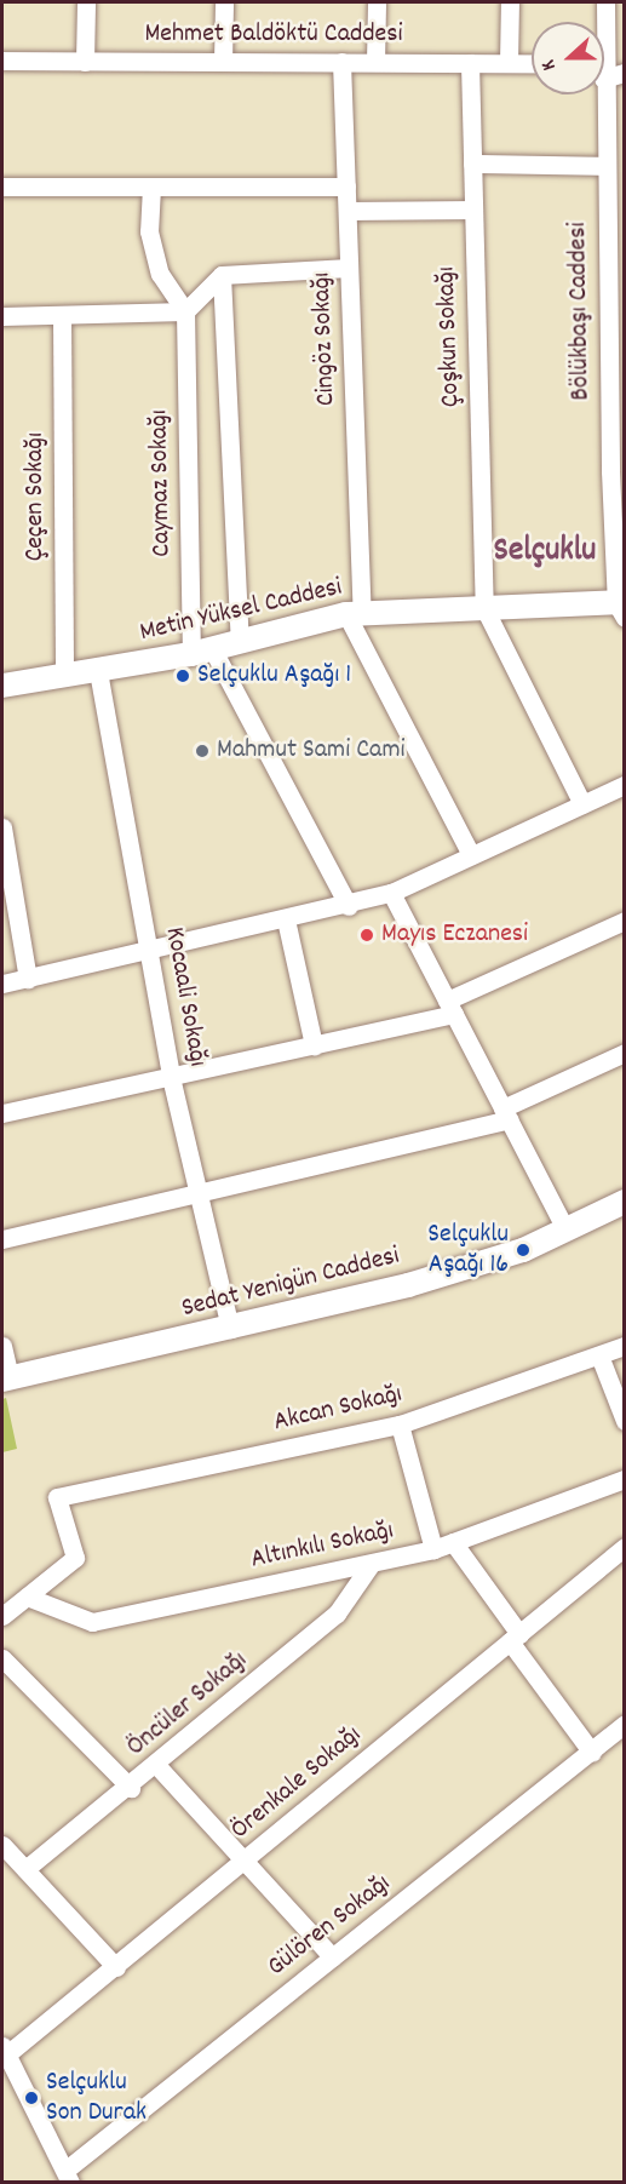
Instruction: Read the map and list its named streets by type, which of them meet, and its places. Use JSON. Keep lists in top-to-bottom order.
{
  "streets": {
    "street": [
      "Mehmet Baldöktü Caddesi",
      "Bölükbaşı Caddesi",
      "Çoşkun Sokağı",
      "Cingöz Sokağı",
      "Caymaz Sokağı",
      "Çeçen Sokağı",
      "Metin Yüksel Caddesi",
      "Kocaali Sokağı",
      "Sedat Yenigün Caddesi",
      "Akcan Sokağı",
      "Altınkılı Sokağı",
      "Öncüler Sokağı",
      "Örenkale Sokağı",
      "Gülören Sokağı"
    ]
  },
  "crossings": [
    ["Mehmet Baldöktü Caddesi", "Çoşkun Sokağı"],
    ["Mehmet Baldöktü Caddesi", "Cingöz Sokağı"],
    ["Bölükbaşı Caddesi", "Metin Yüksel Caddesi"],
    ["Çoşkun Sokağı", "Metin Yüksel Caddesi"],
    ["Cingöz Sokağı", "Metin Yüksel Caddesi"],
    ["Caymaz Sokağı", "Metin Yüksel Caddesi"],
    ["Çeçen Sokağı", "Metin Yüksel Caddesi"],
    ["Metin Yüksel Caddesi", "Kocaali Sokağı"],
    ["Kocaali Sokağı", "Sedat Yenigün Caddesi"],
    ["Akcan Sokağı", "Altınkılı Sokağı"],
    ["Altınkılı Sokağı", "Öncüler Sokağı"]
  ],
  "districts": ["Selçuklu"],
  "places": [
    "Selçuklu Aşağı 1",
    "Mahmut Sami Cami",
    "Mayıs Eczanesi",
    "Selçuklu Aşağı 16",
    "Selçuklu Son Durak"
  ],
  "north": "left"
}
